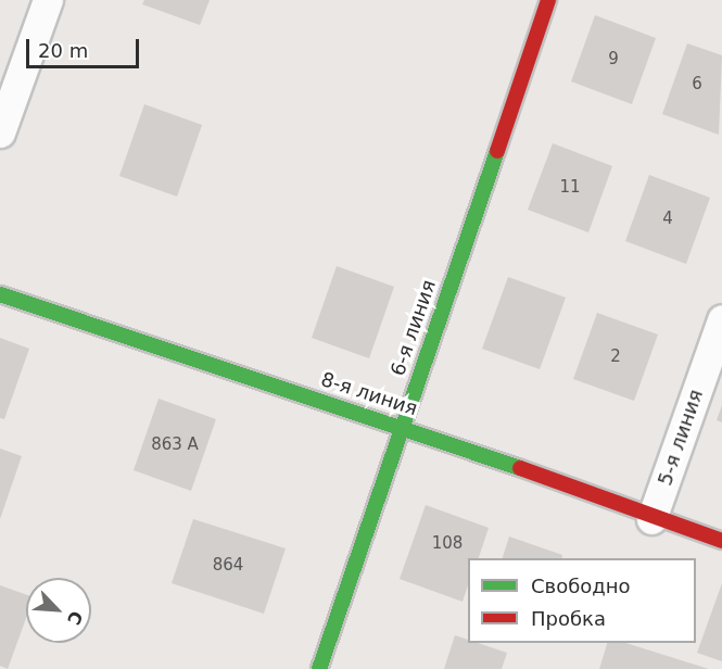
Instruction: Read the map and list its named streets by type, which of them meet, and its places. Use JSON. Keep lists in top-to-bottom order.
{
  "streets": {
    "street": ["6-я линия", "8-я линия", "5-я линия"]
  },
  "crossings": [
    ["6-я линия", "8-я линия"],
    ["8-я линия", "5-я линия"]
  ],
  "house_numbers": [
    "9",
    "6",
    "11",
    "4",
    "2",
    "863 А",
    "108",
    "864"
  ],
  "legend": ["Свободно", "Пробка"],
  "scale_bar": "20 m",
  "north": "bottom right"
}
